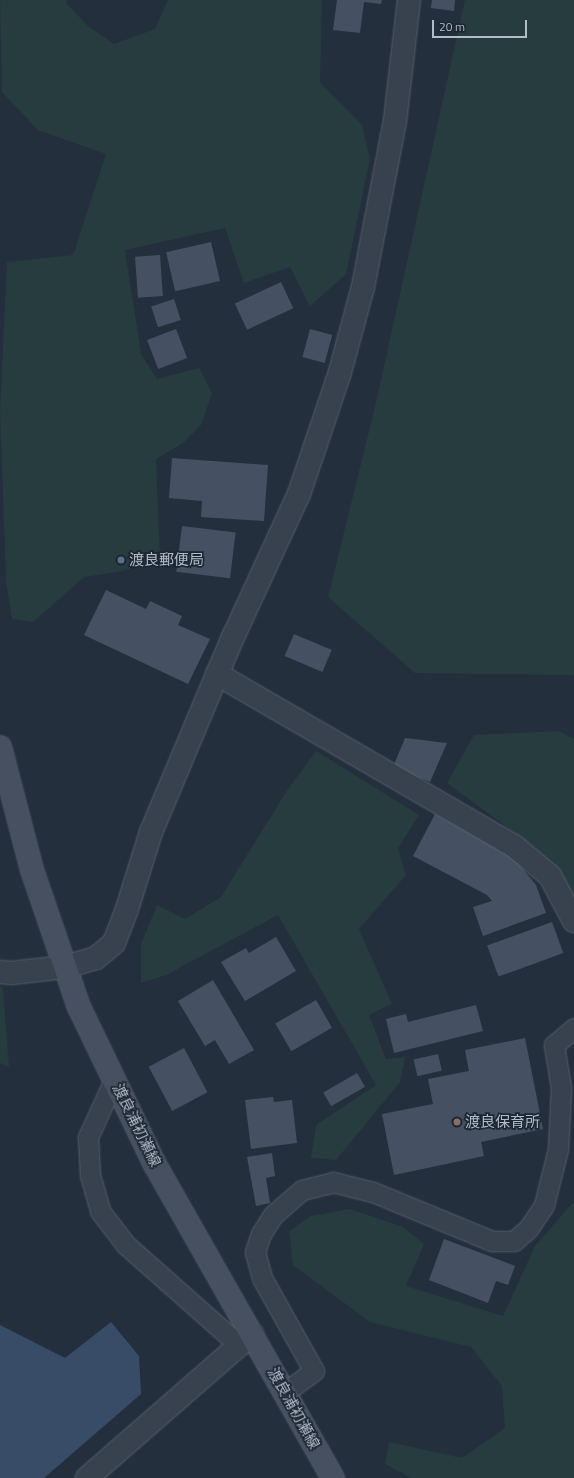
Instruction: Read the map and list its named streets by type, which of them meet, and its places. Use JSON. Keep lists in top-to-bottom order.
{
  "streets": {
    "main road": ["渡良浦初瀬線"]
  },
  "places": ["渡良郵便局", "渡良保育所"],
  "scale_bar": "20 m"
}
